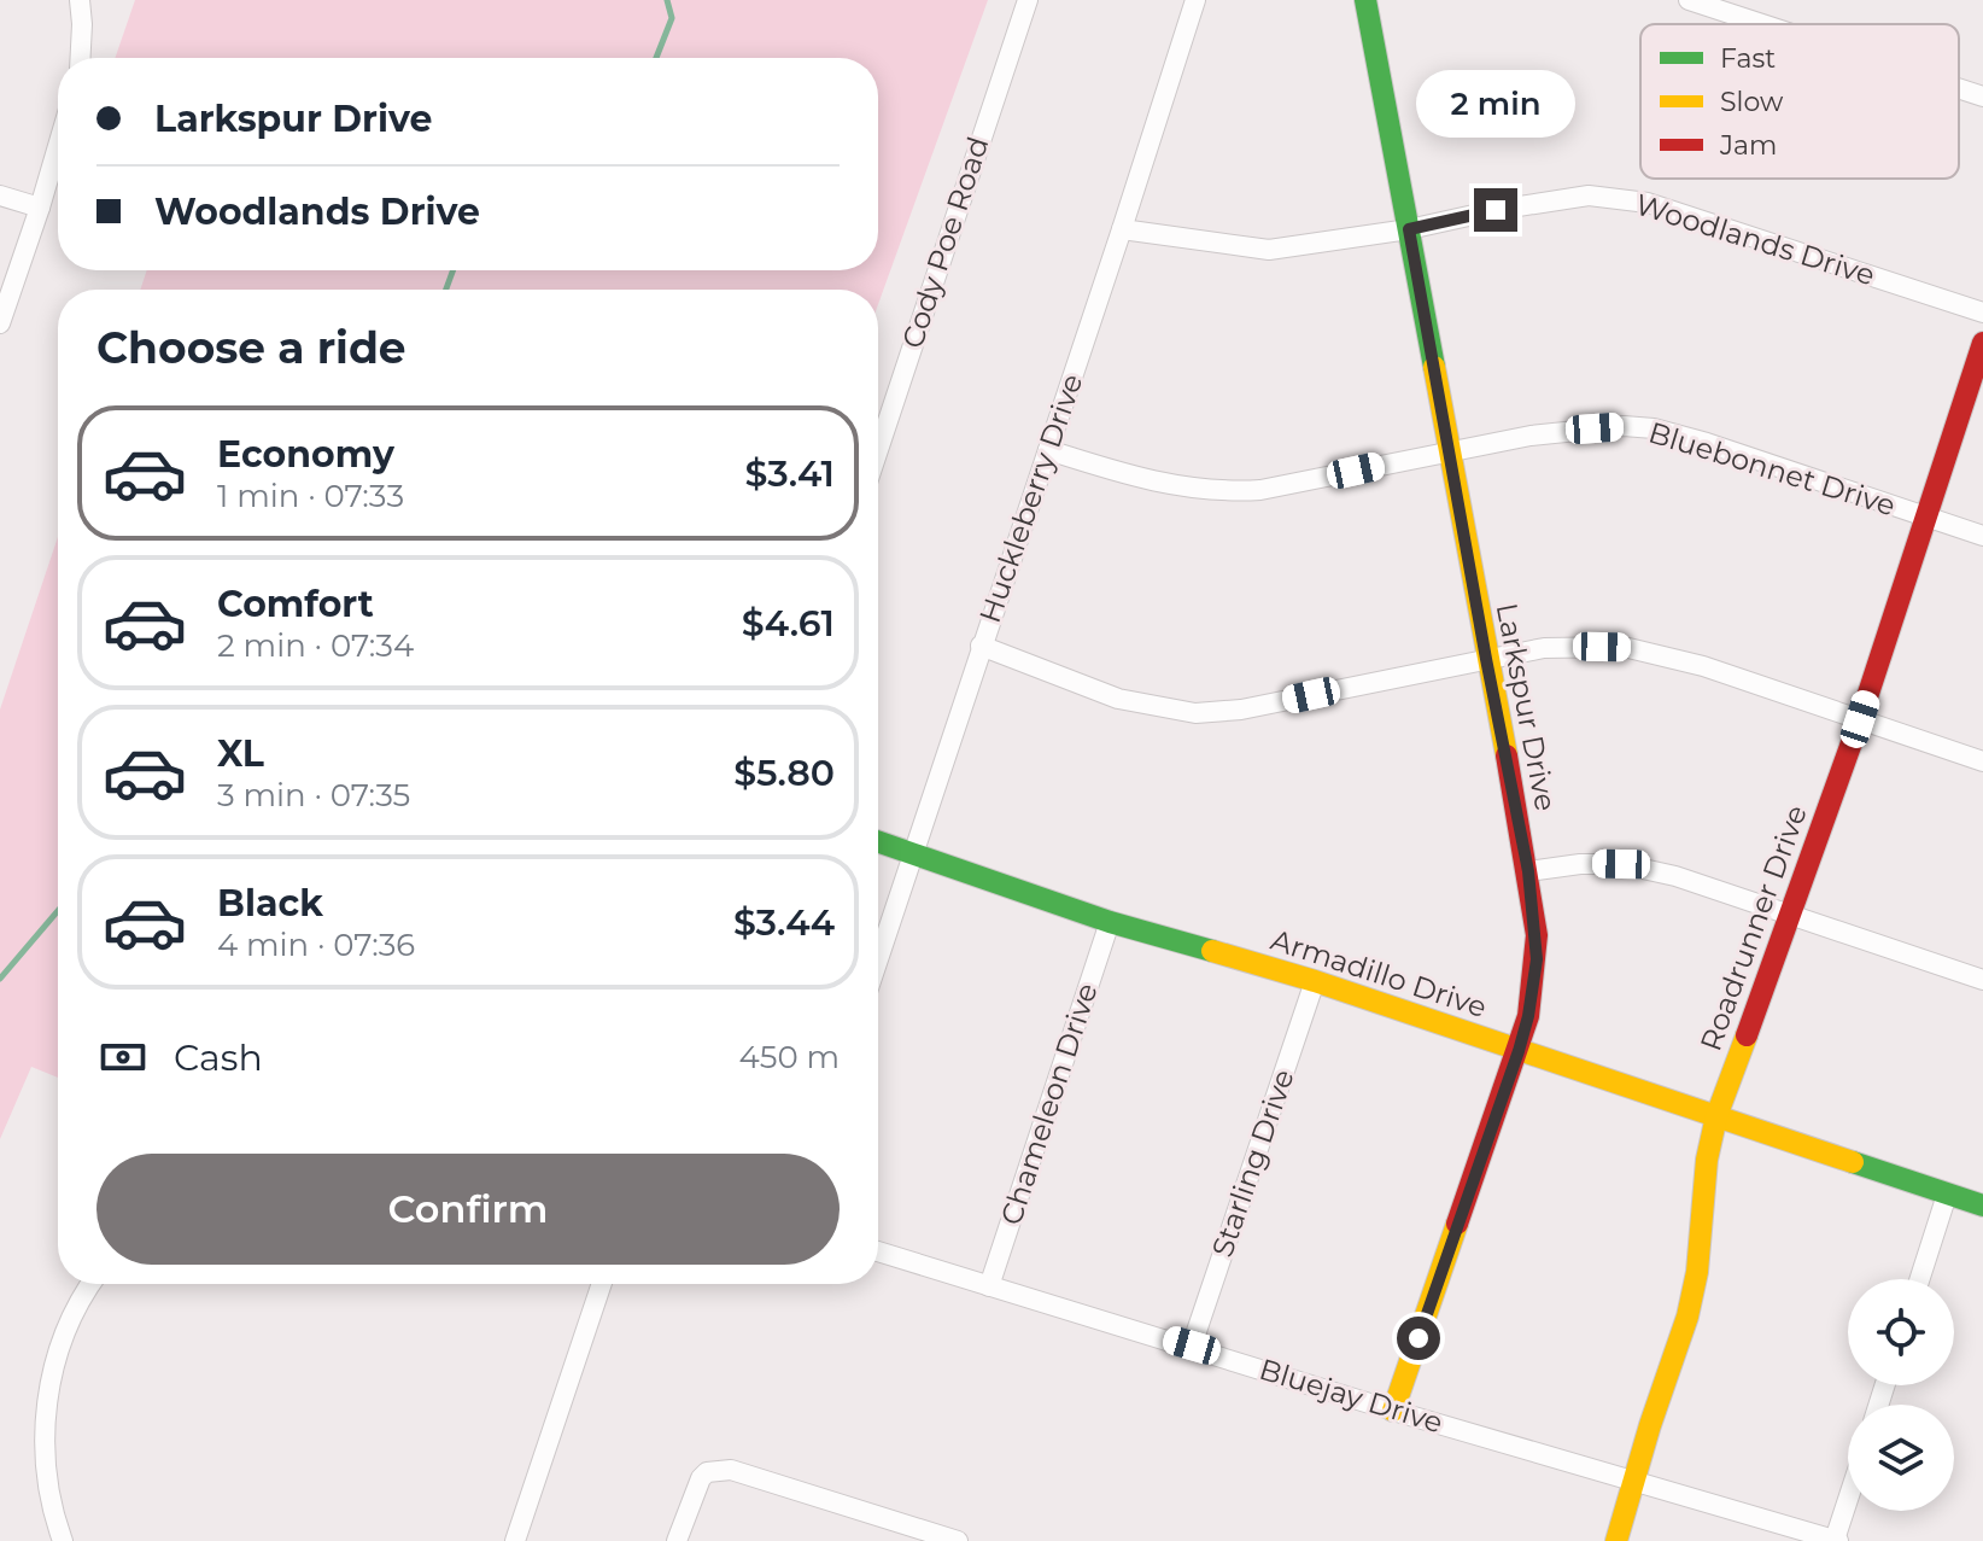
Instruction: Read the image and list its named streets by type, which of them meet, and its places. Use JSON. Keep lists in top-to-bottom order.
{
  "streets": {
    "street": [
      "Woodlands Drive",
      "Cody Poe Road",
      "Bluebonnet Drive",
      "Huckleberry Drive",
      "Larkspur Drive",
      "Roadrunner Drive",
      "Armadillo Drive",
      "Chameleon Drive",
      "Starling Drive",
      "Bluejay Drive"
    ]
  },
  "crossings": [
    ["Woodlands Drive", "Huckleberry Drive"],
    ["Woodlands Drive", "Larkspur Drive"],
    ["Bluebonnet Drive", "Huckleberry Drive"],
    ["Bluebonnet Drive", "Larkspur Drive"],
    ["Bluebonnet Drive", "Roadrunner Drive"],
    ["Huckleberry Drive", "Armadillo Drive"],
    ["Larkspur Drive", "Armadillo Drive"],
    ["Larkspur Drive", "Bluejay Drive"],
    ["Roadrunner Drive", "Armadillo Drive"],
    ["Roadrunner Drive", "Bluejay Drive"],
    ["Armadillo Drive", "Chameleon Drive"],
    ["Armadillo Drive", "Starling Drive"],
    ["Chameleon Drive", "Bluejay Drive"],
    ["Starling Drive", "Bluejay Drive"]
  ],
  "legend": ["Fast", "Slow", "Jam"],
  "page": {
    "banner": ["Larkspur Drive", "Woodlands Drive"],
    "bubble": "2 min",
    "heading": "Choose a ride",
    "list": [
      {
        "name": "Economy",
        "note": "1 min · 07:33",
        "value": "$3.41"
      },
      {
        "name": "Comfort",
        "note": "2 min · 07:34",
        "value": "$4.61"
      },
      {
        "name": "XL",
        "note": "3 min · 07:35",
        "value": "$5.80"
      },
      {
        "name": "Black",
        "note": "4 min · 07:36",
        "value": "$3.44"
      }
    ],
    "pay": ["Cash", "450 m"],
    "buttons": "Confirm"
  }
}
